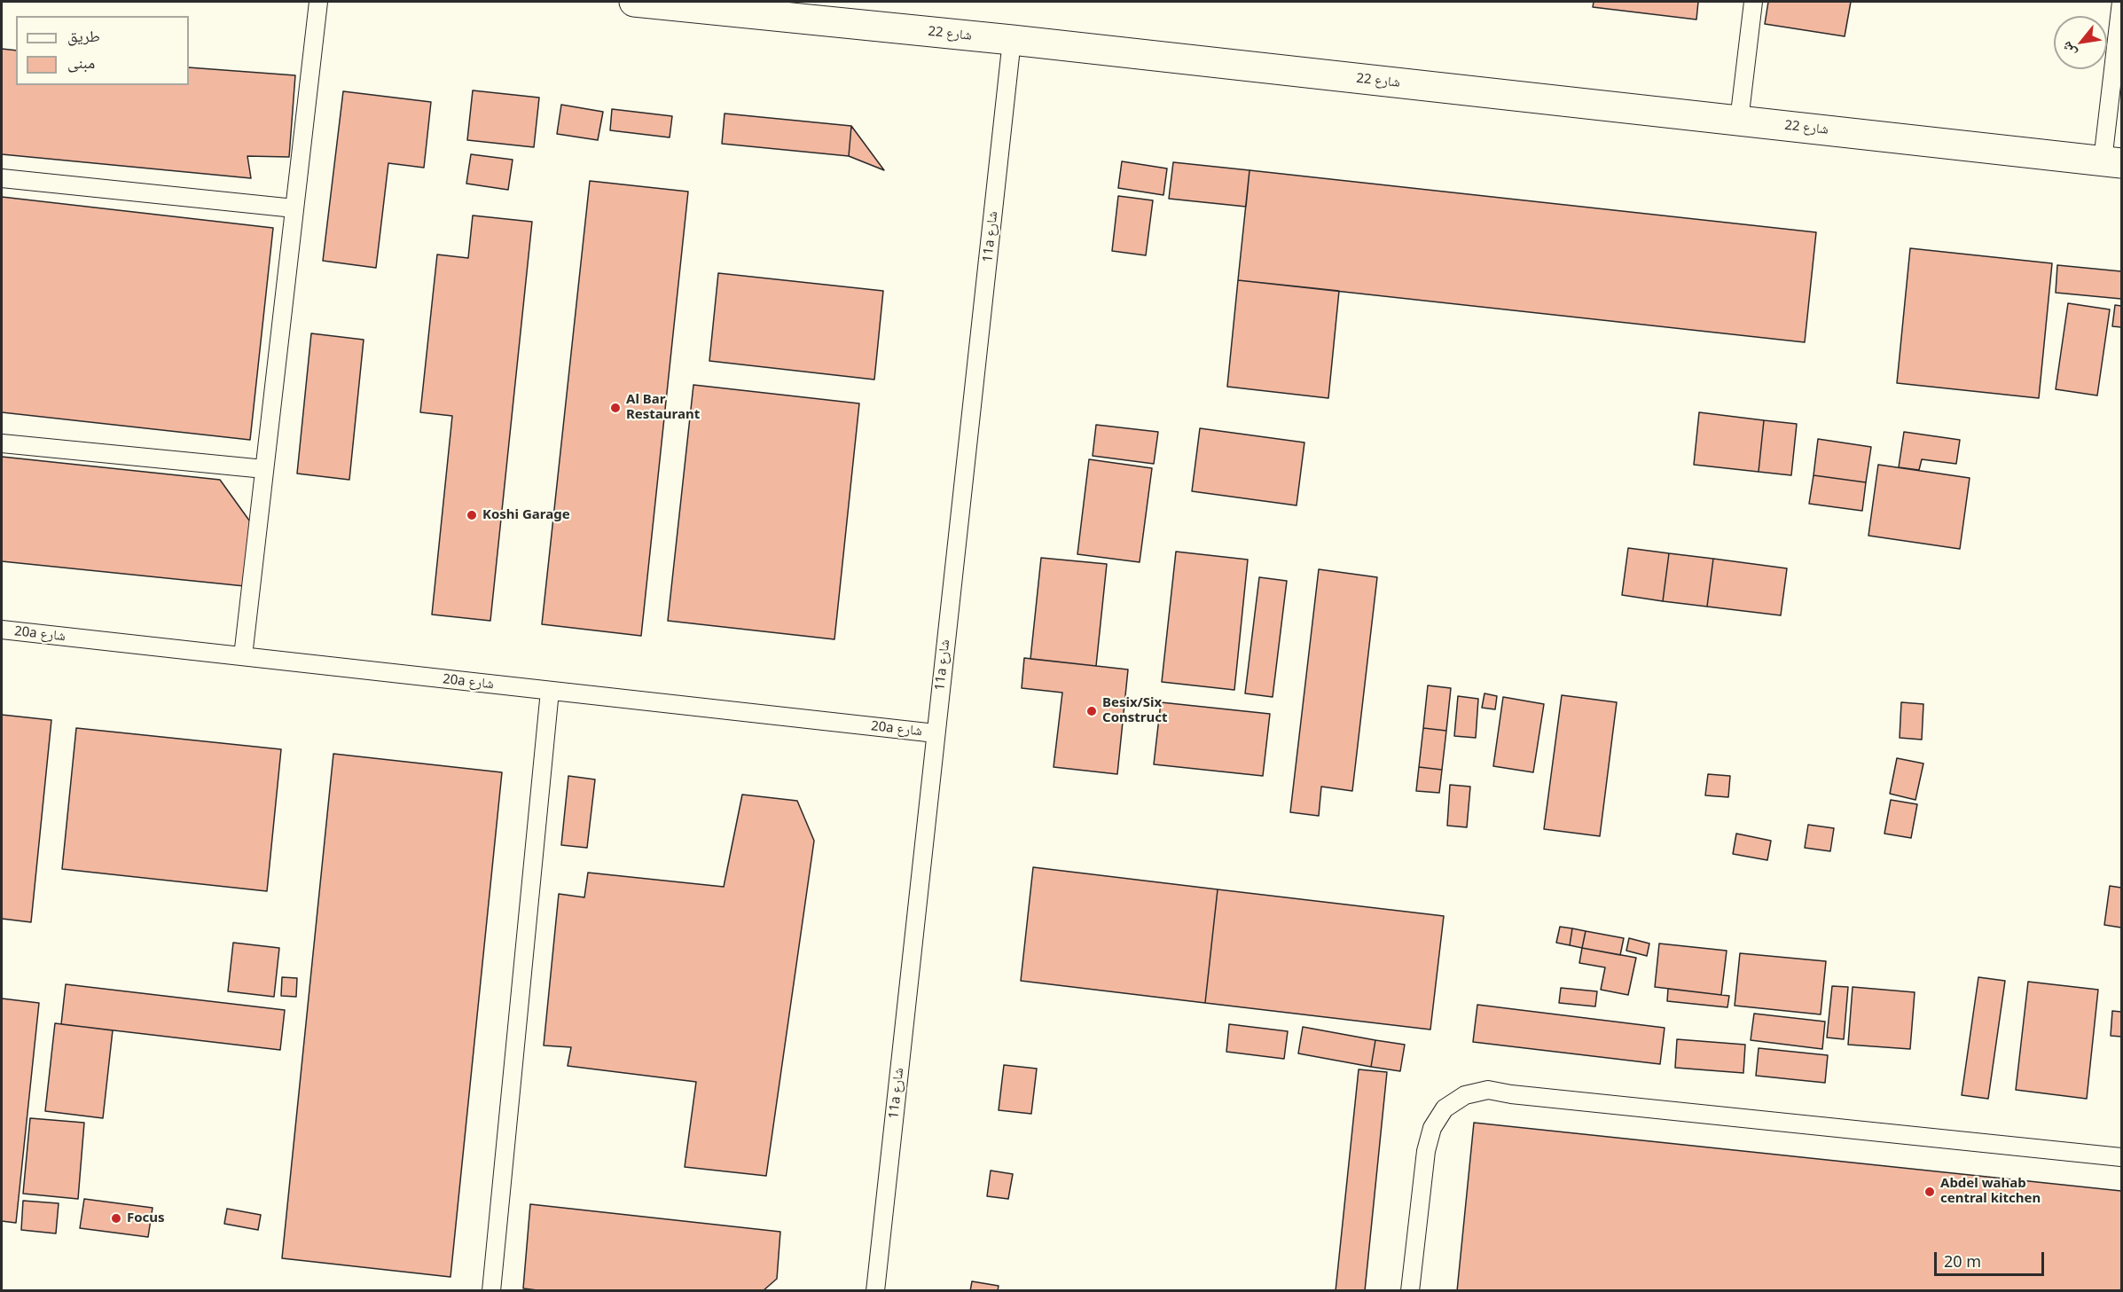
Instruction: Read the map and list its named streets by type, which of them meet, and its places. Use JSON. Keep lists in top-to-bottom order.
{
  "streets": {
    "street": ["شارع 22"],
    "lane": ["11a شارع", "20a شارع"]
  },
  "crossings": [
    ["شارع 22", "11a شارع"],
    ["11a شارع", "20a شارع"]
  ],
  "places": [
    "Al Bar Restaurant",
    "Koshi Garage",
    "Besix/Six Construct",
    "Abdel wahab central kitchen",
    "Focus"
  ],
  "legend": ["طريق", "مبنى"],
  "scale_bar": "20 m",
  "north": "bottom left"
}
